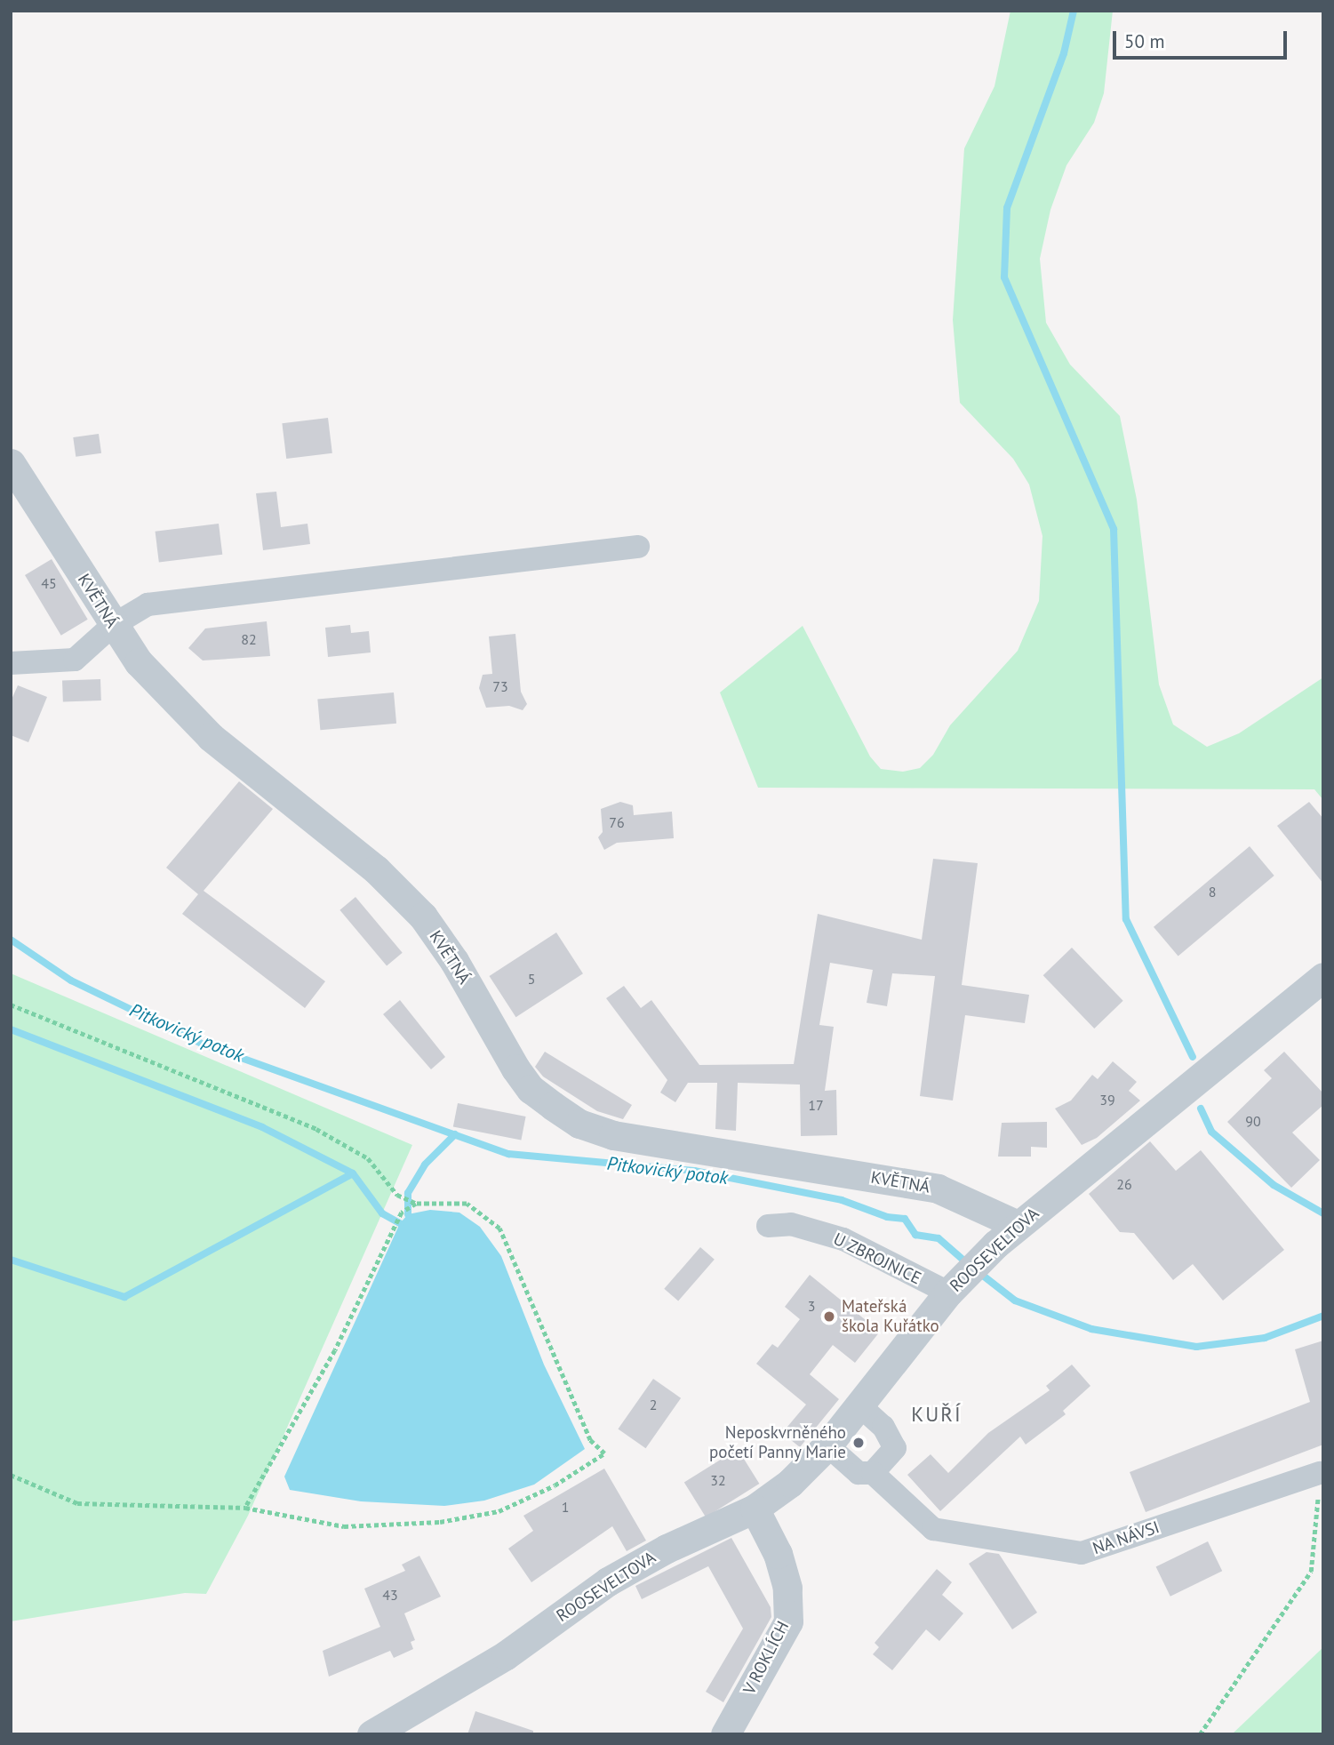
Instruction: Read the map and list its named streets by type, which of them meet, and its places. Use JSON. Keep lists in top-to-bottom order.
{
  "streets": {
    "street": [
      "KVĚTNÁ",
      "ROOSEVELTOVA",
      "U ZBROJNICE",
      "NA NÁVSI",
      "V ROKLÍCH"
    ]
  },
  "crossings": [
    ["KVĚTNÁ", "ROOSEVELTOVA"],
    ["ROOSEVELTOVA", "U ZBROJNICE"],
    ["ROOSEVELTOVA", "NA NÁVSI"],
    ["ROOSEVELTOVA", "V ROKLÍCH"]
  ],
  "districts": ["KUŘÍ"],
  "water": ["Pitkovický potok"],
  "places": ["Mateřská škola Kuřátko", "Neposkvrněného početí Panny Marie"],
  "house_numbers": [
    "45",
    "82",
    "73",
    "76",
    "8",
    "5",
    "39",
    "17",
    "90",
    "26",
    "3",
    "2",
    "32",
    "1",
    "43"
  ],
  "scale_bar": "50 m"
}
